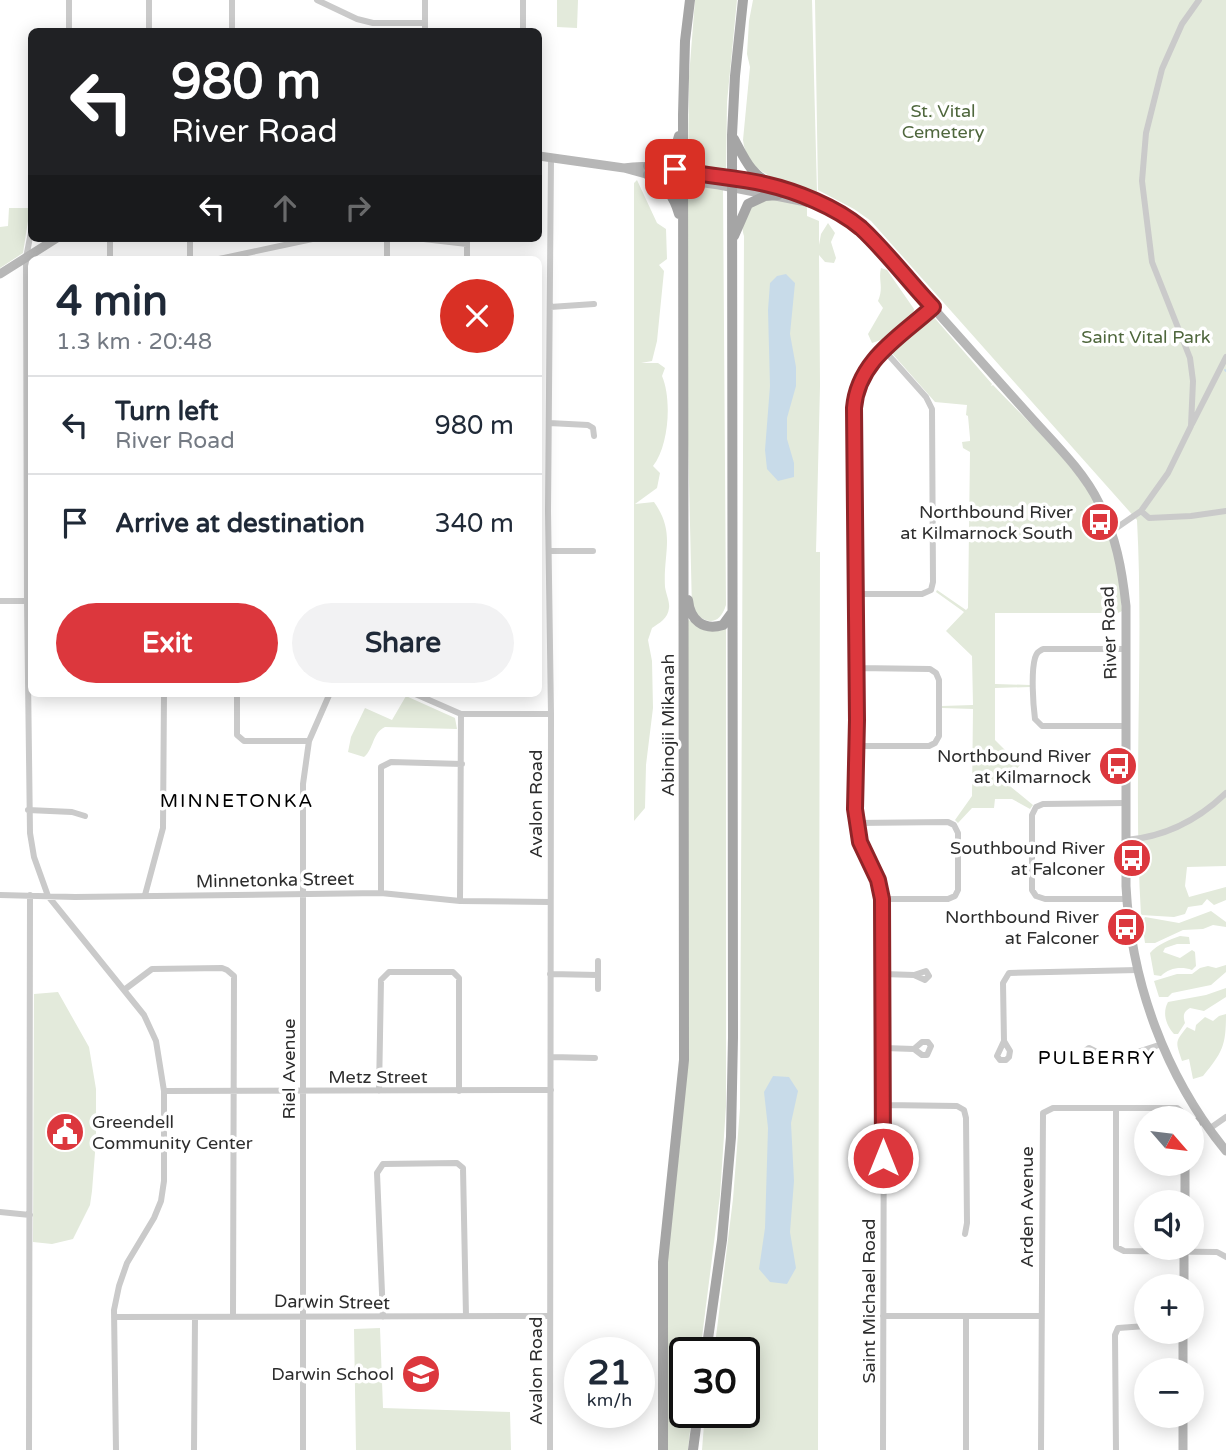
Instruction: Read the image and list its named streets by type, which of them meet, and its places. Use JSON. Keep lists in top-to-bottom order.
{
  "streets": {
    "main road": ["Abinojii Mikanah"],
    "street": [
      "River Road",
      "Avalon Road",
      "Minnetonka Street",
      "Riel Avenue",
      "Metz Street",
      "Arden Avenue",
      "Saint Michael Road",
      "Darwin Street"
    ]
  },
  "crossings": [
    ["River Road", "Abinojii Mikanah"],
    ["River Road", "Avalon Road"],
    ["River Road", "Saint Michael Road"],
    ["Avalon Road", "Minnetonka Street"],
    ["Avalon Road", "Metz Street"],
    ["Avalon Road", "Darwin Street"],
    ["Minnetonka Street", "Riel Avenue"],
    ["Riel Avenue", "Metz Street"],
    ["Riel Avenue", "Darwin Street"]
  ],
  "districts": ["MINNETONKA", "PULBERRY"],
  "parks": ["St. Vital Cemetery", "Saint Vital Park"],
  "places": {
    "bus stop": [
      "Northbound River at Kilmarnock South",
      "Northbound River at Kilmarnock",
      "Southbound River at Falconer",
      "Northbound River at Falconer"
    ],
    "public building": ["Greendell Community Center"],
    "school or university": ["Darwin School"]
  },
  "north": "bottom right",
  "page": {
    "turn": ["980 m", "River Road"],
    "heading": ["4 min", "1.3 km · 20:48"],
    "list": [
      {
        "name": "Turn left",
        "note": "River Road",
        "value": "980 m"
      },
      {
        "name": "Arrive at destination",
        "value": "340 m"
      }
    ],
    "buttons": ["Exit", "Share"],
    "map_buttons": ["+", "−"],
    "speed": "21 km/h",
    "limit": "30"
  }
}
